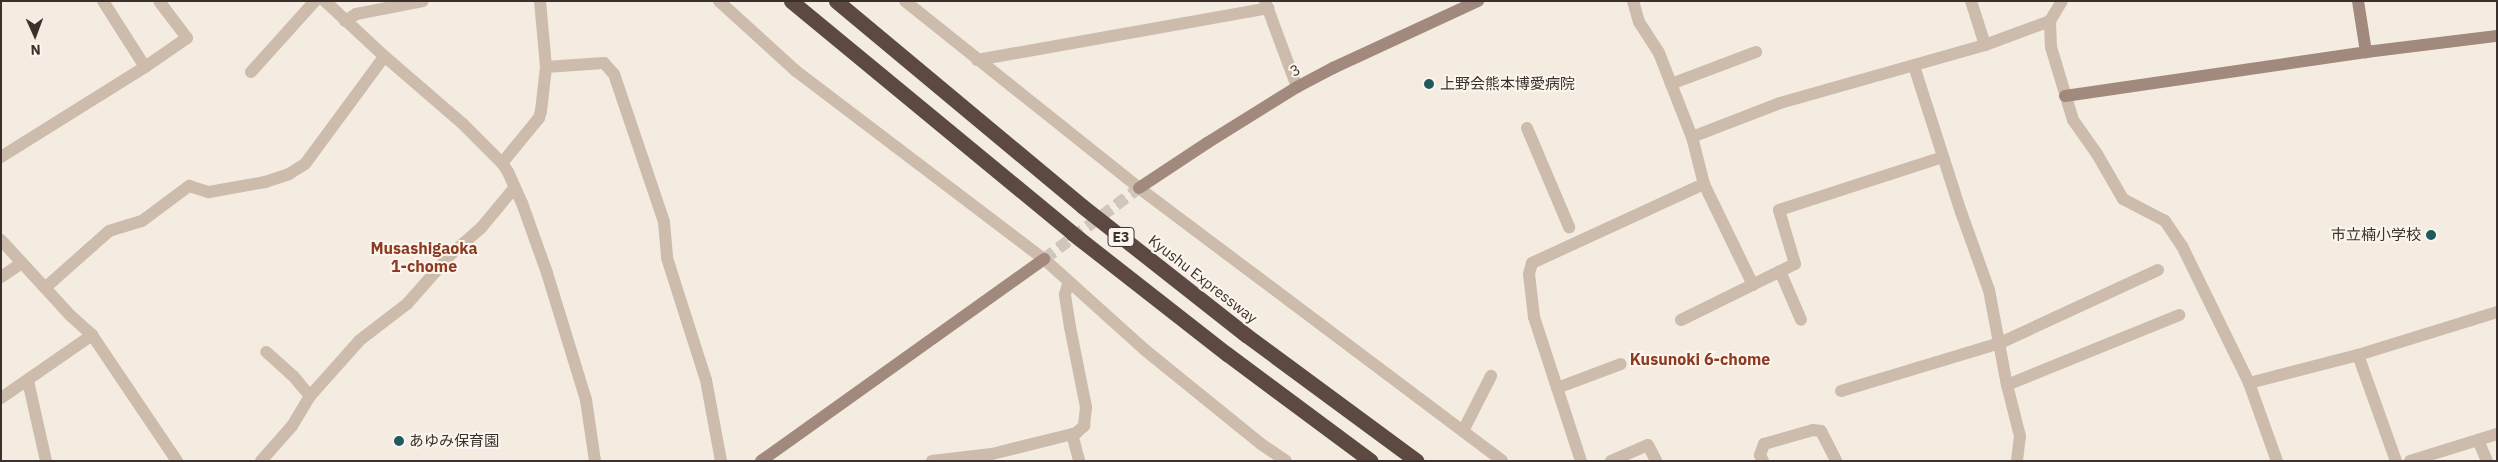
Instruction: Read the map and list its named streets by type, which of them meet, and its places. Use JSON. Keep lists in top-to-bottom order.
{
  "streets": {
    "highway": ["E3", "Kyushu Expressway"],
    "street": ["3"]
  },
  "districts": ["Musashigaoka 1-chome", "Kusunoki 6-chome"],
  "places": ["上野会熊本博愛病院", "市立楠小学校", "あゆみ保育園"],
  "north": "bottom"
}
